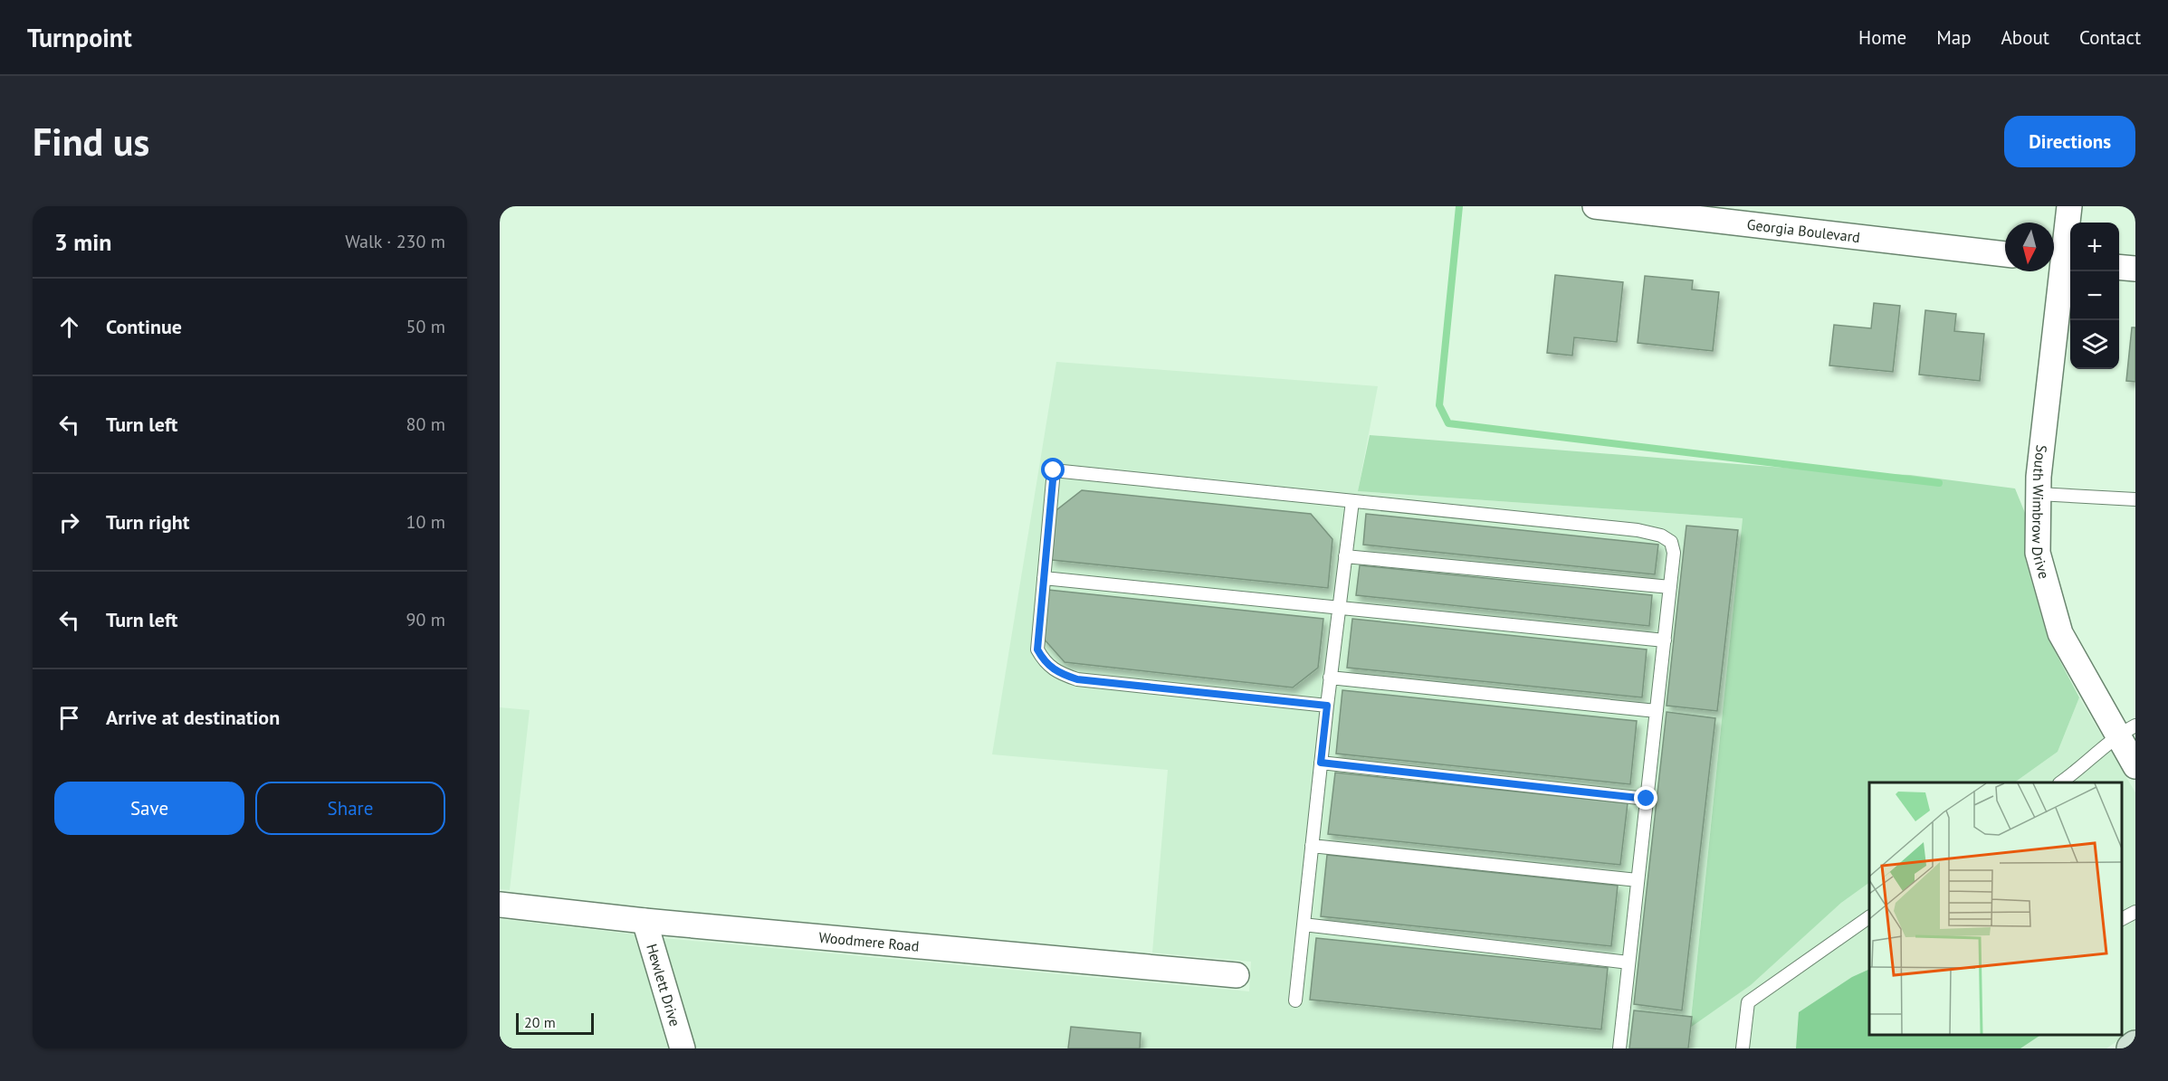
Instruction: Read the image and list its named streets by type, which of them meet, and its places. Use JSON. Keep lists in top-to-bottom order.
{
  "streets": {
    "street": [
      "Georgia Boulevard",
      "South Wimbrow Drive",
      "Woodmere Road",
      "Hewlett Drive"
    ]
  },
  "crossings": [
    ["Woodmere Road", "Hewlett Drive"]
  ],
  "scale_bar": "20 m",
  "north": "bottom",
  "page": {
    "header": "Turnpoint",
    "nav": [
      "Home",
      "Map",
      "About",
      "Contact"
    ],
    "buttons": [
      "Directions",
      ["Save", "Share"]
    ],
    "title": "Find us",
    "heading": ["3 min", "Walk · 230 m"],
    "map_buttons": ["+", "−"],
    "list": [
      ["Continue", "50 m"],
      ["Turn left", "80 m"],
      ["Turn right", "10 m"],
      ["Turn left", "90 m"],
      "Arrive at destination"
    ],
    "scale": "20 m"
  }
}
